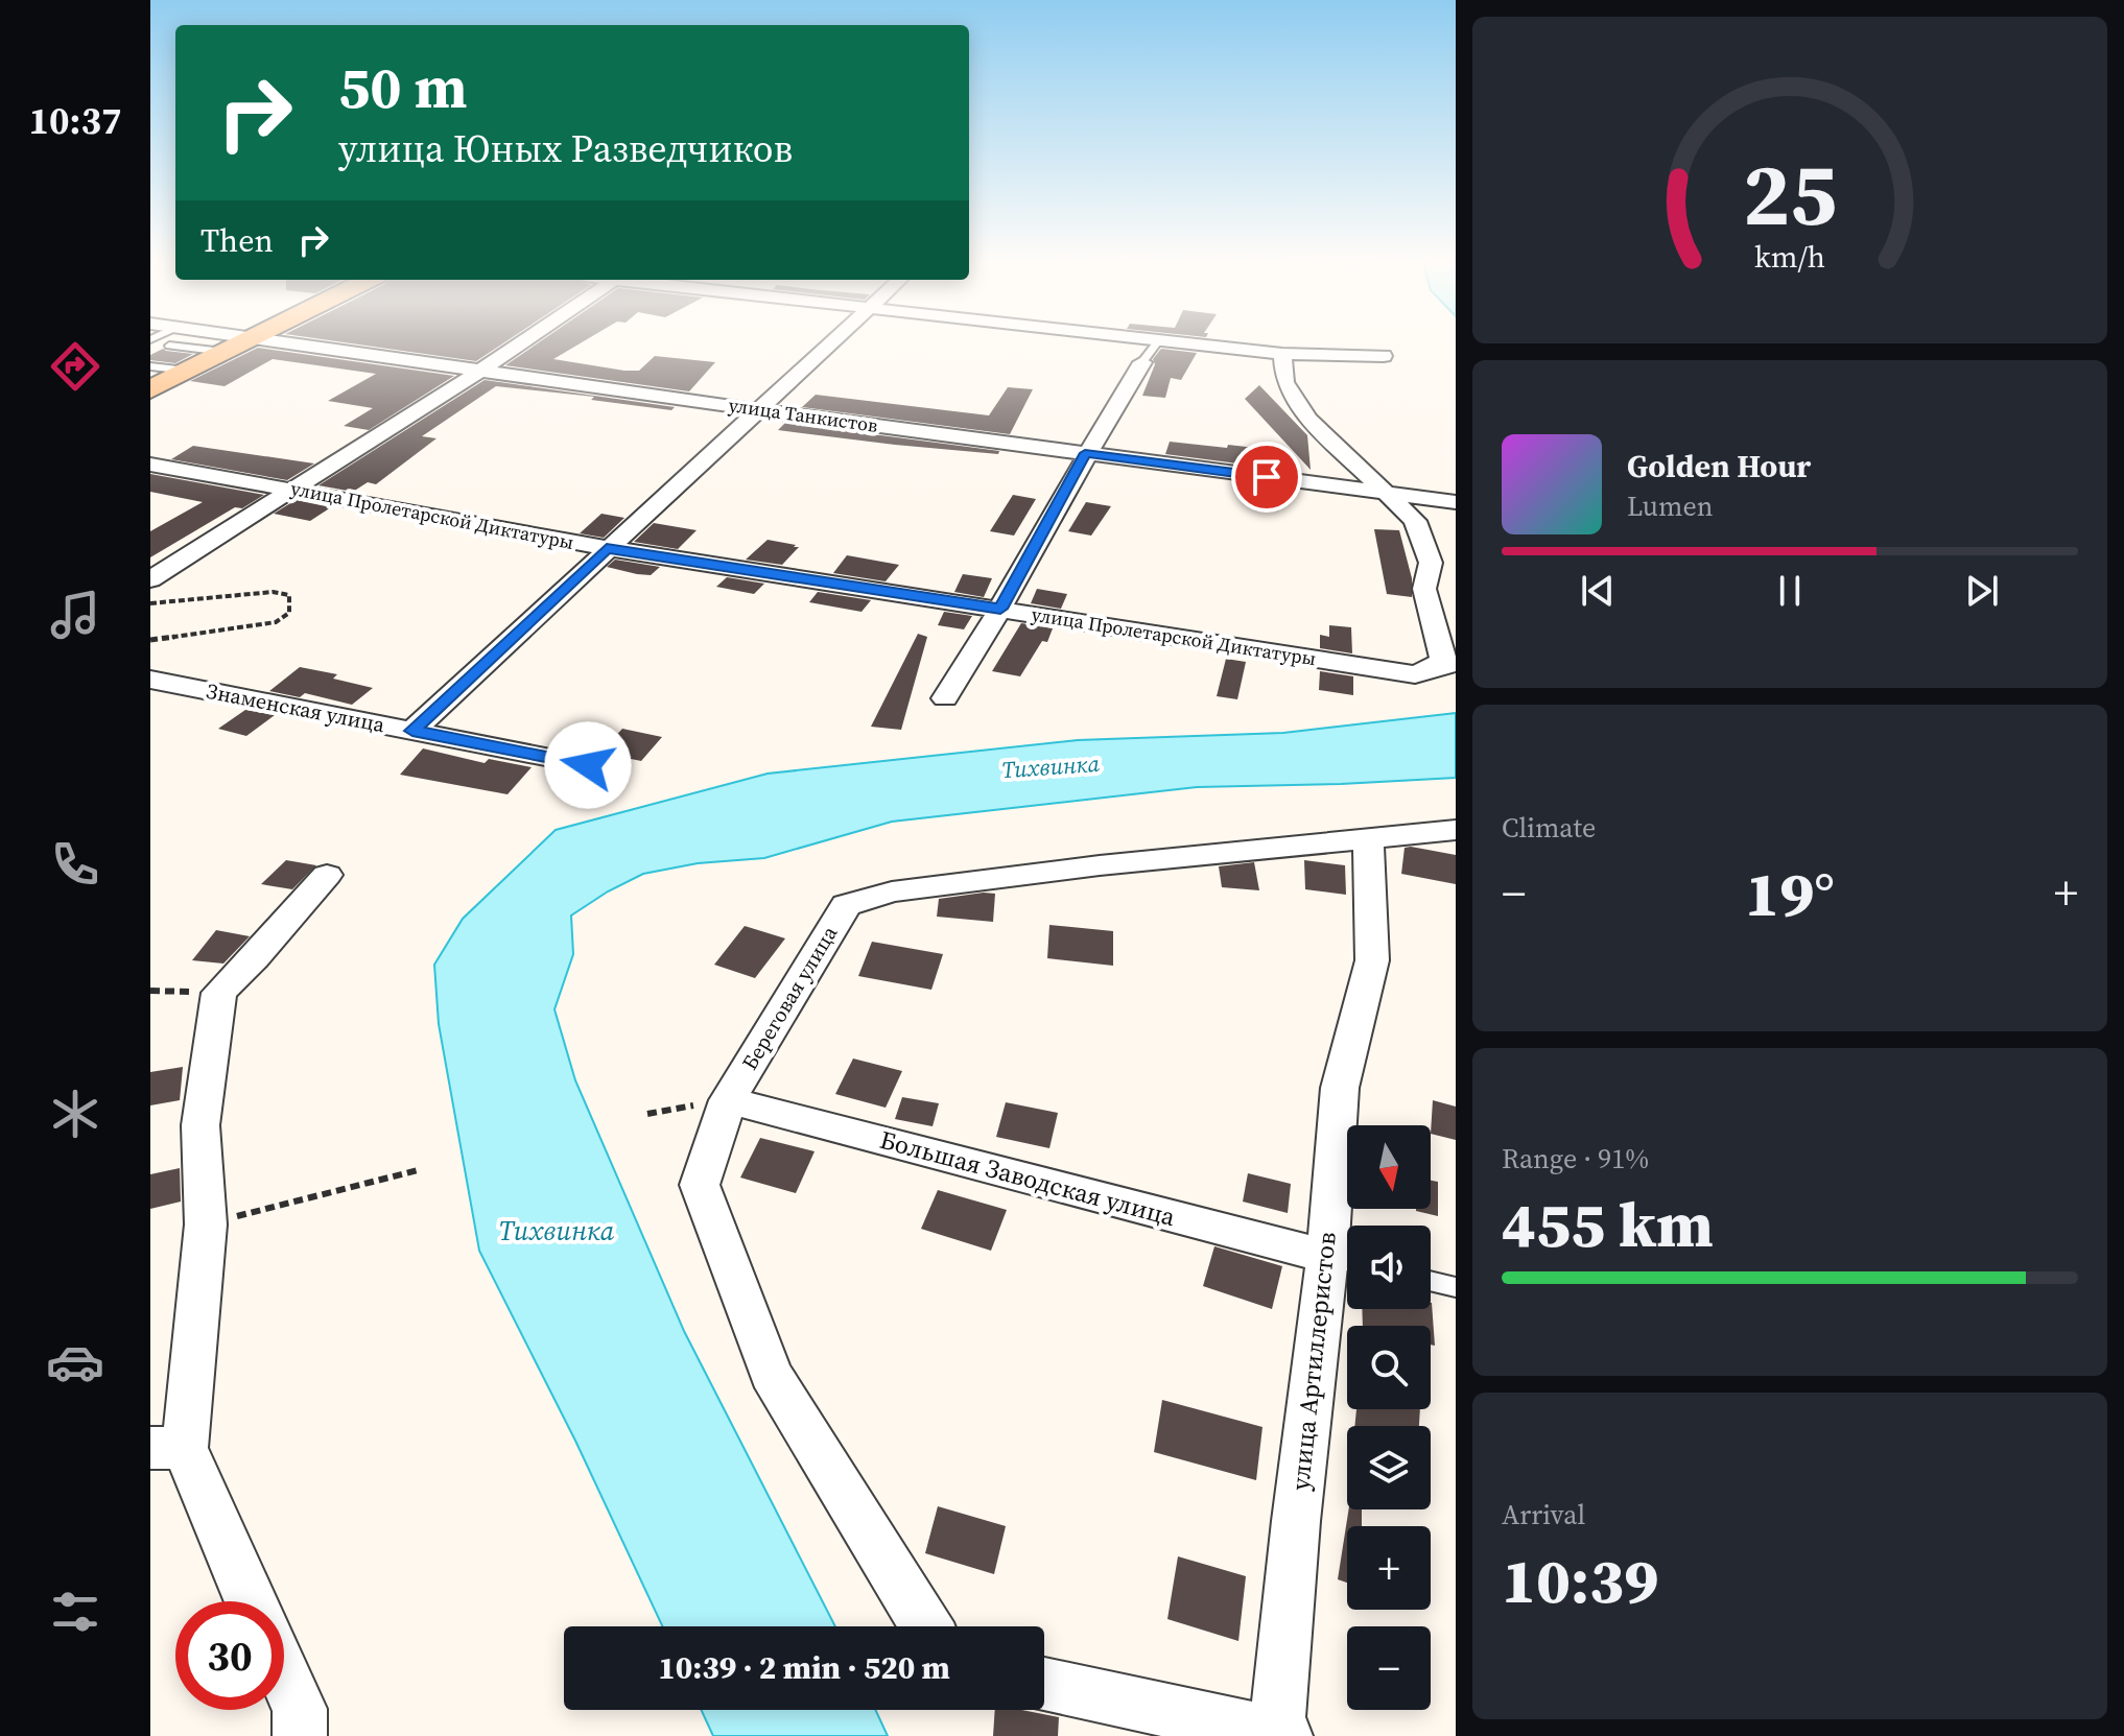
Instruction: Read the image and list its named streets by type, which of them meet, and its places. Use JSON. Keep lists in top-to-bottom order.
{
  "streets": {
    "street": [
      "улица Танкистов",
      "улица Пролетарской Диктатуры",
      "Знаменская улица",
      "Береговая улица",
      "Большая Заводская улица",
      "улица Артиллеристов"
    ]
  },
  "crossings": [
    ["Береговая улица", "Большая Заводская улица"],
    ["Береговая улица", "улица Артиллеристов"],
    ["Большая Заводская улица", "улица Артиллеристов"]
  ],
  "water": ["Тихвинка"],
  "north": "bottom",
  "page": {
    "tabs": "10:37",
    "turn": ["50 m", "улица Юных Разведчиков"],
    "then": "Then",
    "song": ["Golden Hour", "Lumen"],
    "tile": [
      "Climate",
      ["Range · 91%", "455 km"],
      ["Arrival", "10:39"]
    ],
    "heat": ["−", "19°", "+"],
    "map_buttons": ["+", "−"],
    "limit": "30",
    "trip": "10:39 · 2 min · 520 m",
    "gauge": ["25", "km/h"]
  }
}
